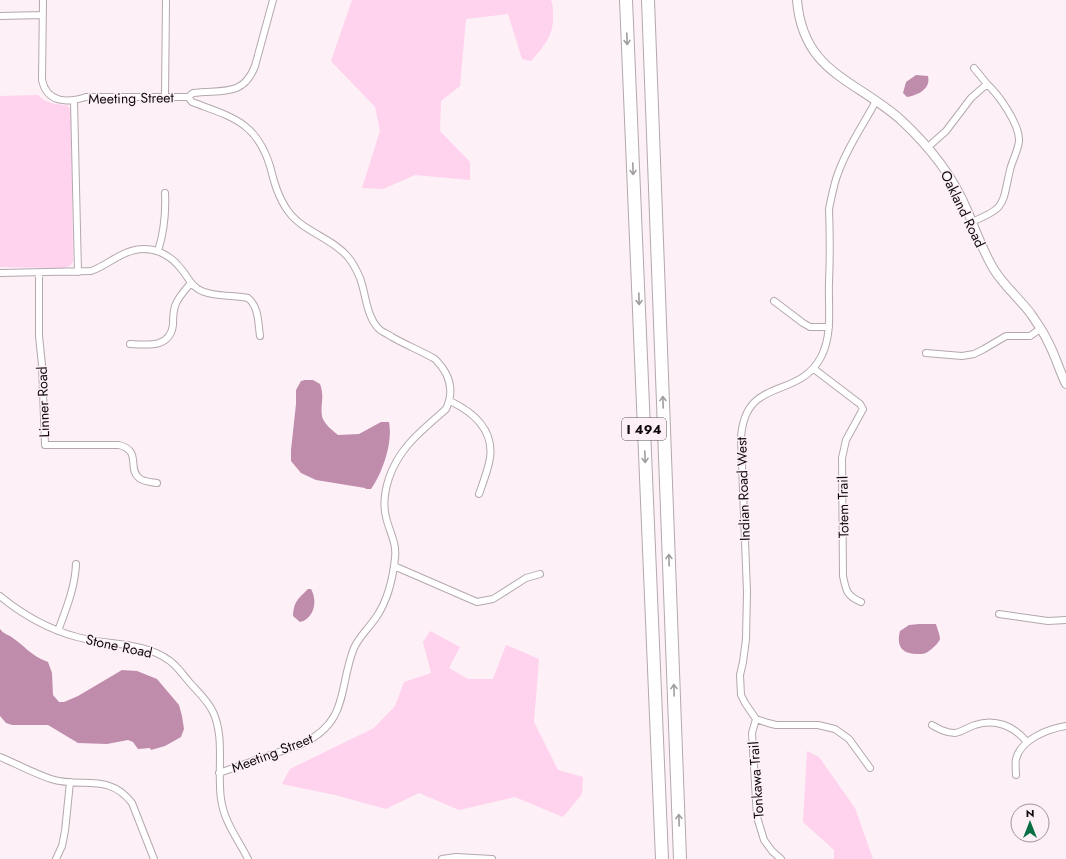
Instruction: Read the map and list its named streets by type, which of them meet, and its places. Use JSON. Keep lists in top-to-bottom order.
{
  "streets": {
    "highway": ["I 494"],
    "street": [
      "Meeting Street",
      "Oakland Road",
      "Linner Road",
      "Indian Road West",
      "Totem Trail",
      "Stone Road",
      "Tonkawa Trail"
    ]
  },
  "crossings": [
    ["Meeting Street", "Stone Road"],
    ["Oakland Road", "Indian Road West"],
    ["Indian Road West", "Totem Trail"],
    ["Indian Road West", "Tonkawa Trail"]
  ],
  "north": "top"
}
